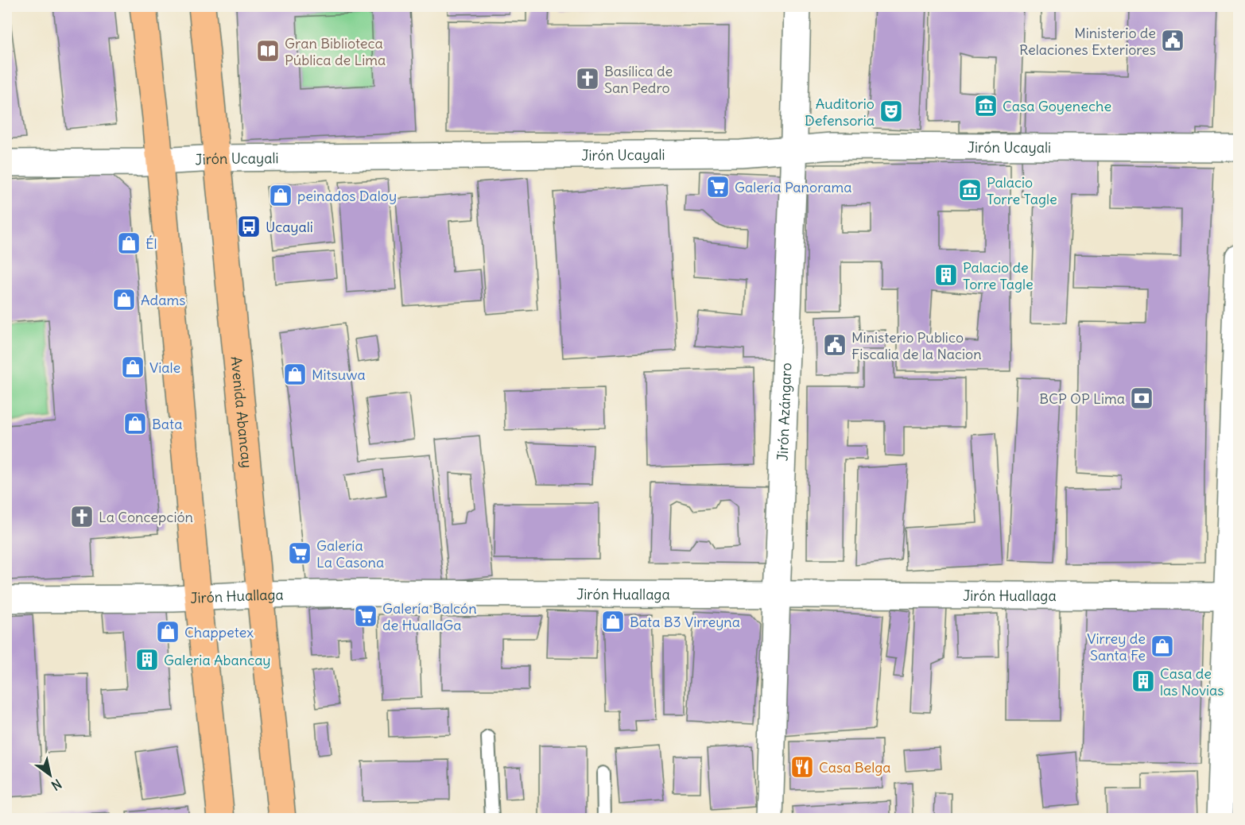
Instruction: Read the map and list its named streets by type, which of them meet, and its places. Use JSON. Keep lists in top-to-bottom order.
{
  "streets": {
    "main road": ["Avenida Abancay"],
    "street": ["Jirón Ucayali", "Jirón Azángaro", "Jirón Huallaga"]
  },
  "crossings": [
    ["Jirón Ucayali", "Avenida Abancay"],
    ["Jirón Ucayali", "Jirón Azángaro"],
    ["Avenida Abancay", "Jirón Huallaga"],
    ["Jirón Azángaro", "Jirón Huallaga"]
  ],
  "places": {
    "public building": ["Ministerio de Relaciones Exteriores", "Ministerio Publico Fiscalia de la Nacion"],
    "library": ["Gran Biblioteca Pública de Lima"],
    "church": ["Basílica de San Pedro", "La Concepción"],
    "museum": ["Casa Goyeneche", "Palacio Torre Tagle"],
    "theatre": ["Auditorio Defensoria"],
    "supermarket": ["Galería Panorama", "Galería La Casona", "Galería Balcón de HuallaGa"],
    "shop": [
      "peinados Daloy",
      "Él",
      "Adams",
      "Viale",
      "Mitsuwa",
      "Bata",
      "Bata B3 Virreyna",
      "Chappetex",
      "Virrey de Santa Fe"
    ],
    "bus stop": ["Ucayali"],
    "building": ["Palacio de Torre Tagle", "Galeria Abancay", "Casa de las Novias"],
    "bank": ["BCP OP Lima"],
    "restaurant": ["Casa Belga"]
  },
  "north": "bottom right"
}
